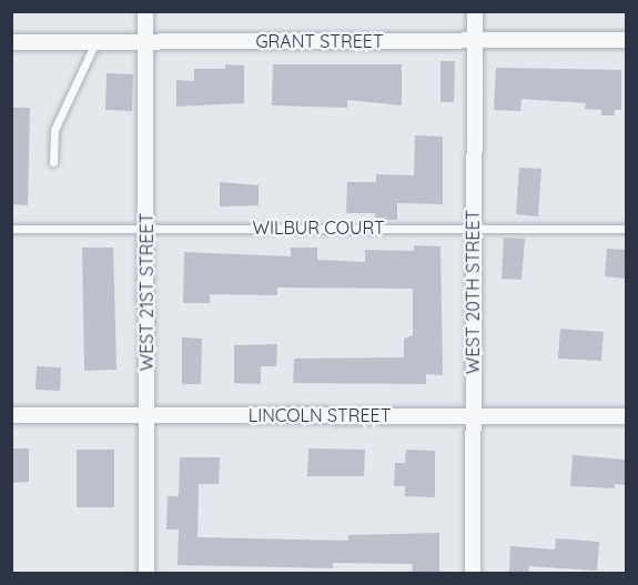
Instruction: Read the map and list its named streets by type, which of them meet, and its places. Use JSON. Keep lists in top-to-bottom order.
{
  "streets": {
    "street": [
      "GRANT STREET",
      "WEST 21ST STREET",
      "WEST 20TH STREET",
      "LINCOLN STREET"
    ],
    "lane": ["WILBUR COURT"]
  },
  "crossings": [
    ["GRANT STREET", "WEST 21ST STREET"],
    ["GRANT STREET", "WEST 20TH STREET"],
    ["WILBUR COURT", "WEST 21ST STREET"],
    ["WILBUR COURT", "WEST 20TH STREET"],
    ["WEST 21ST STREET", "LINCOLN STREET"],
    ["WEST 20TH STREET", "LINCOLN STREET"]
  ]
}
